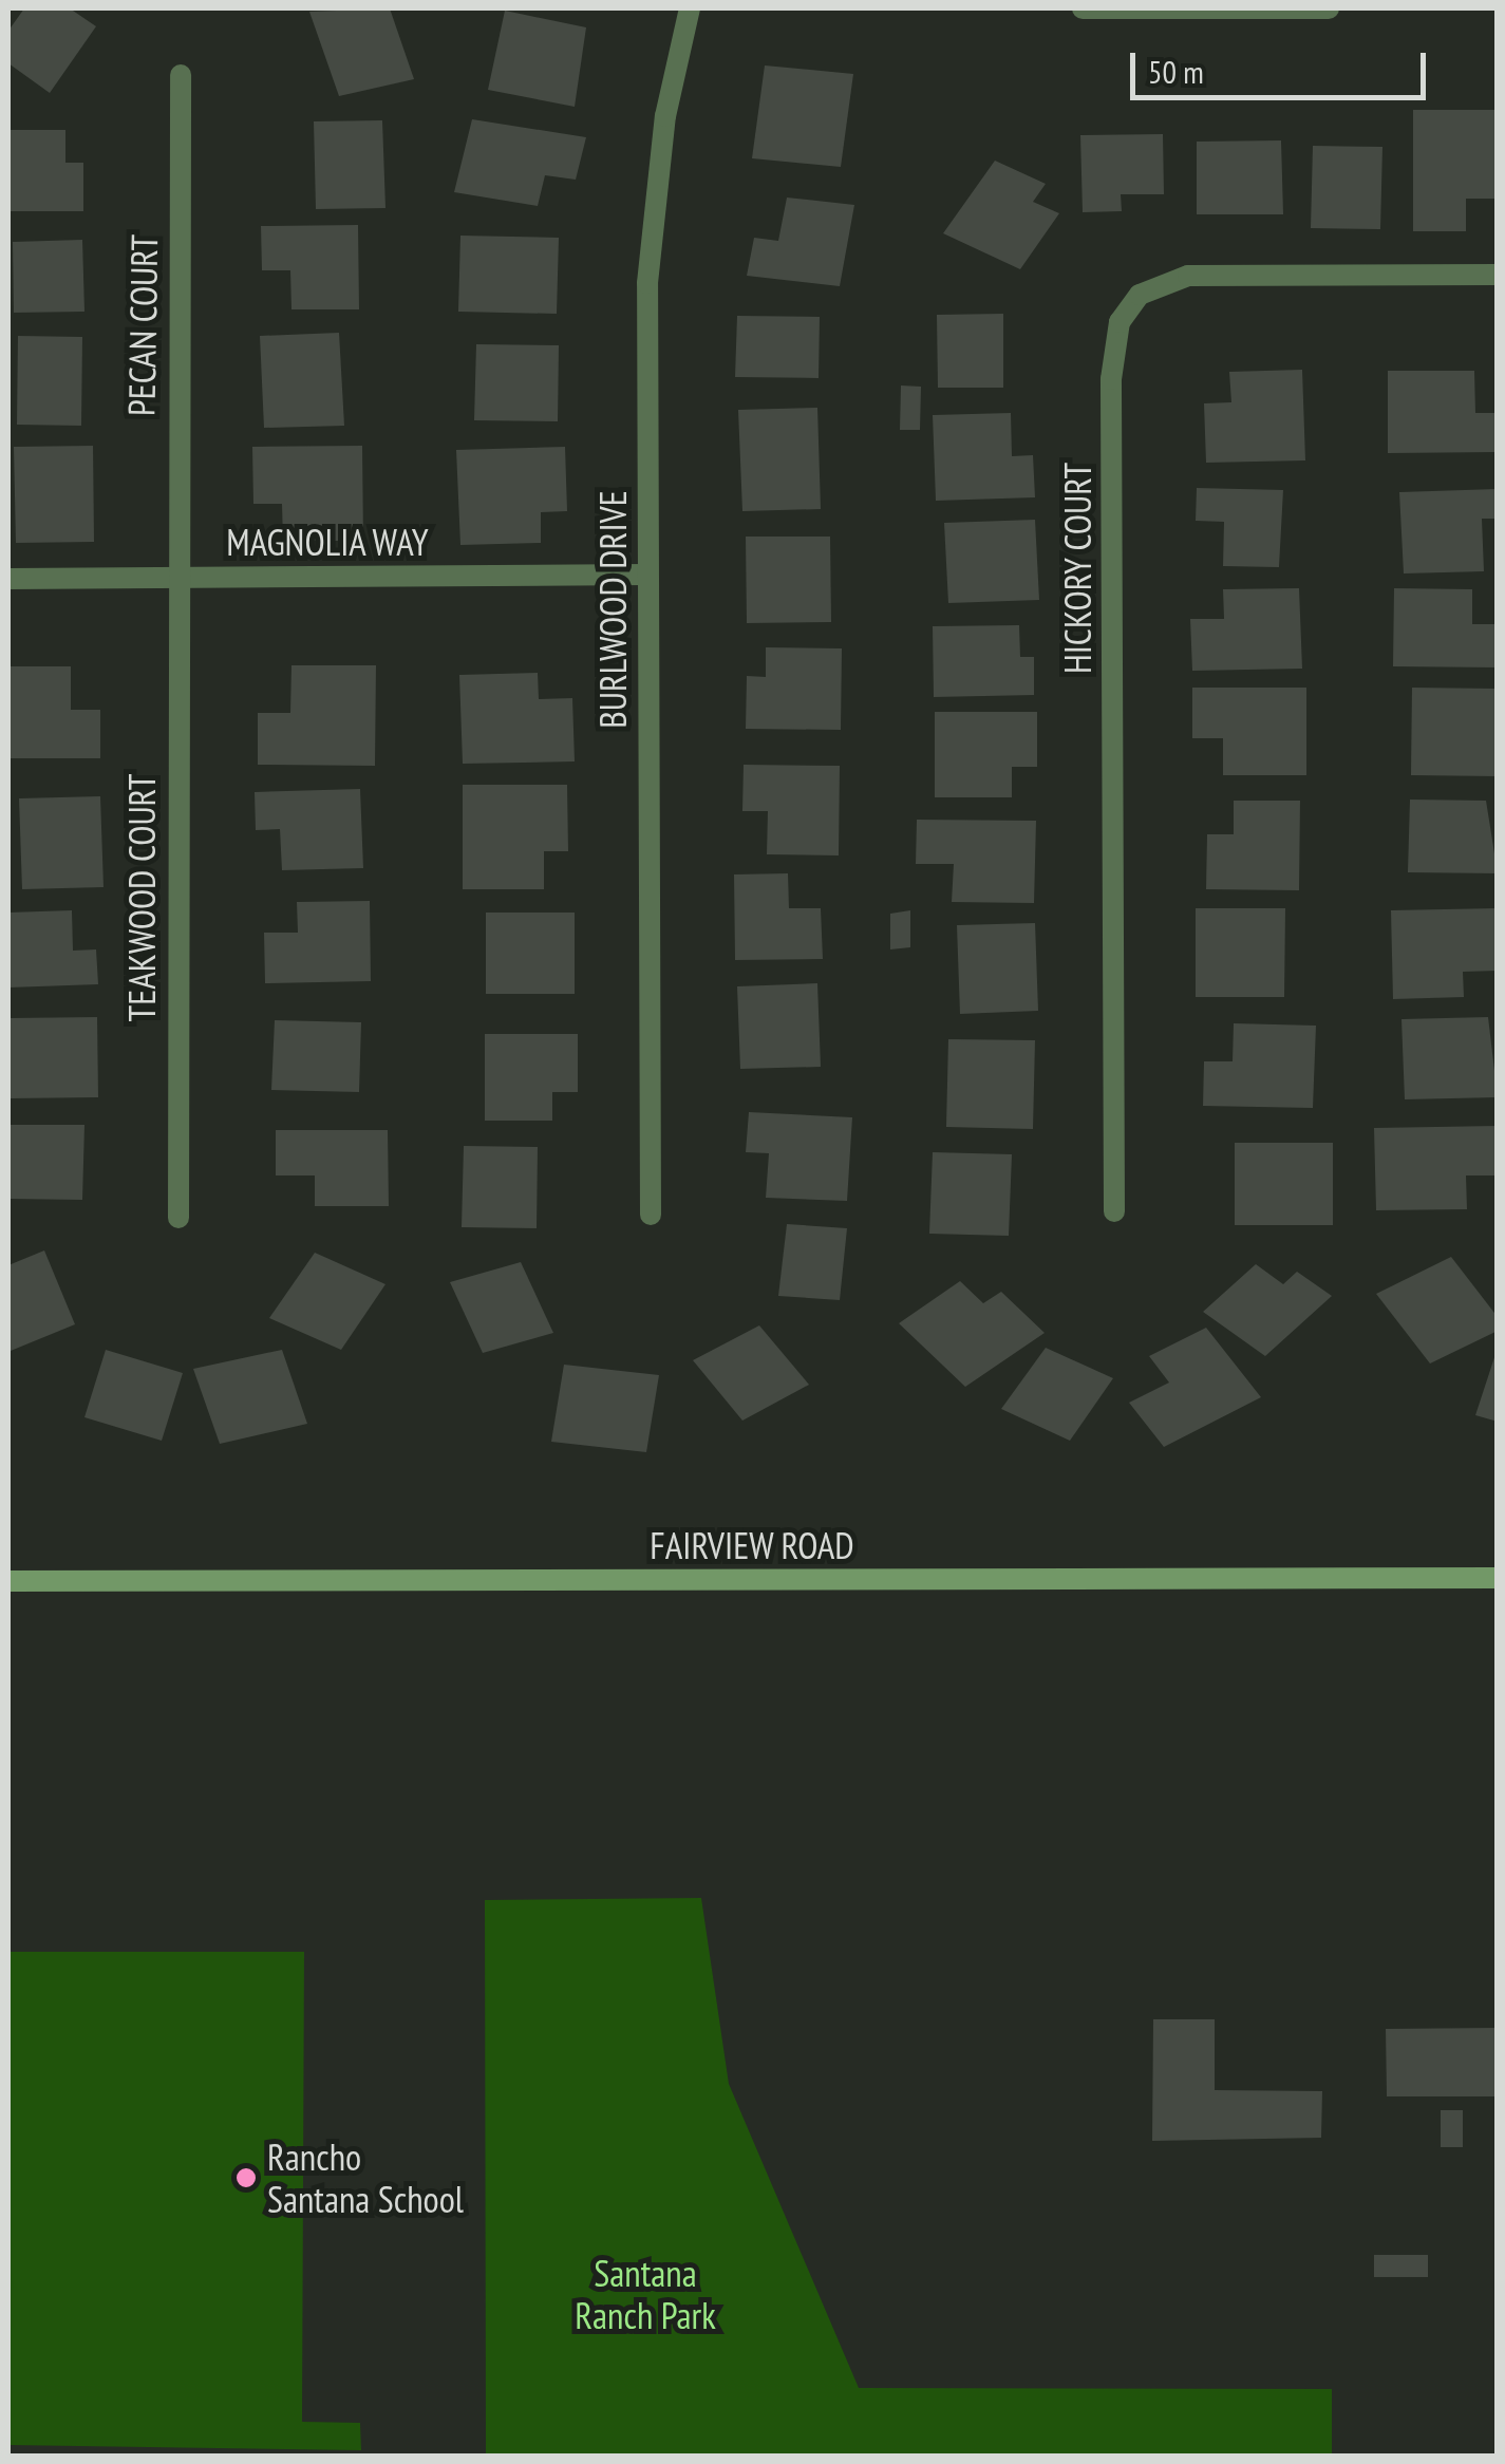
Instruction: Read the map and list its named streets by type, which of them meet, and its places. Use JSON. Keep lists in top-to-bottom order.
{
  "streets": {
    "main road": ["FAIRVIEW ROAD"],
    "street": [
      "PECAN COURT",
      "MAGNOLIA WAY",
      "HICKORY COURT",
      "BURLWOOD DRIVE",
      "TEAKWOOD COURT"
    ]
  },
  "crossings": [
    ["PECAN COURT", "MAGNOLIA WAY"],
    ["PECAN COURT", "TEAKWOOD COURT"],
    ["MAGNOLIA WAY", "BURLWOOD DRIVE"],
    ["MAGNOLIA WAY", "TEAKWOOD COURT"]
  ],
  "parks": ["Santana Ranch Park"],
  "places": ["Rancho Santana School"],
  "scale_bar": "50 m"
}
